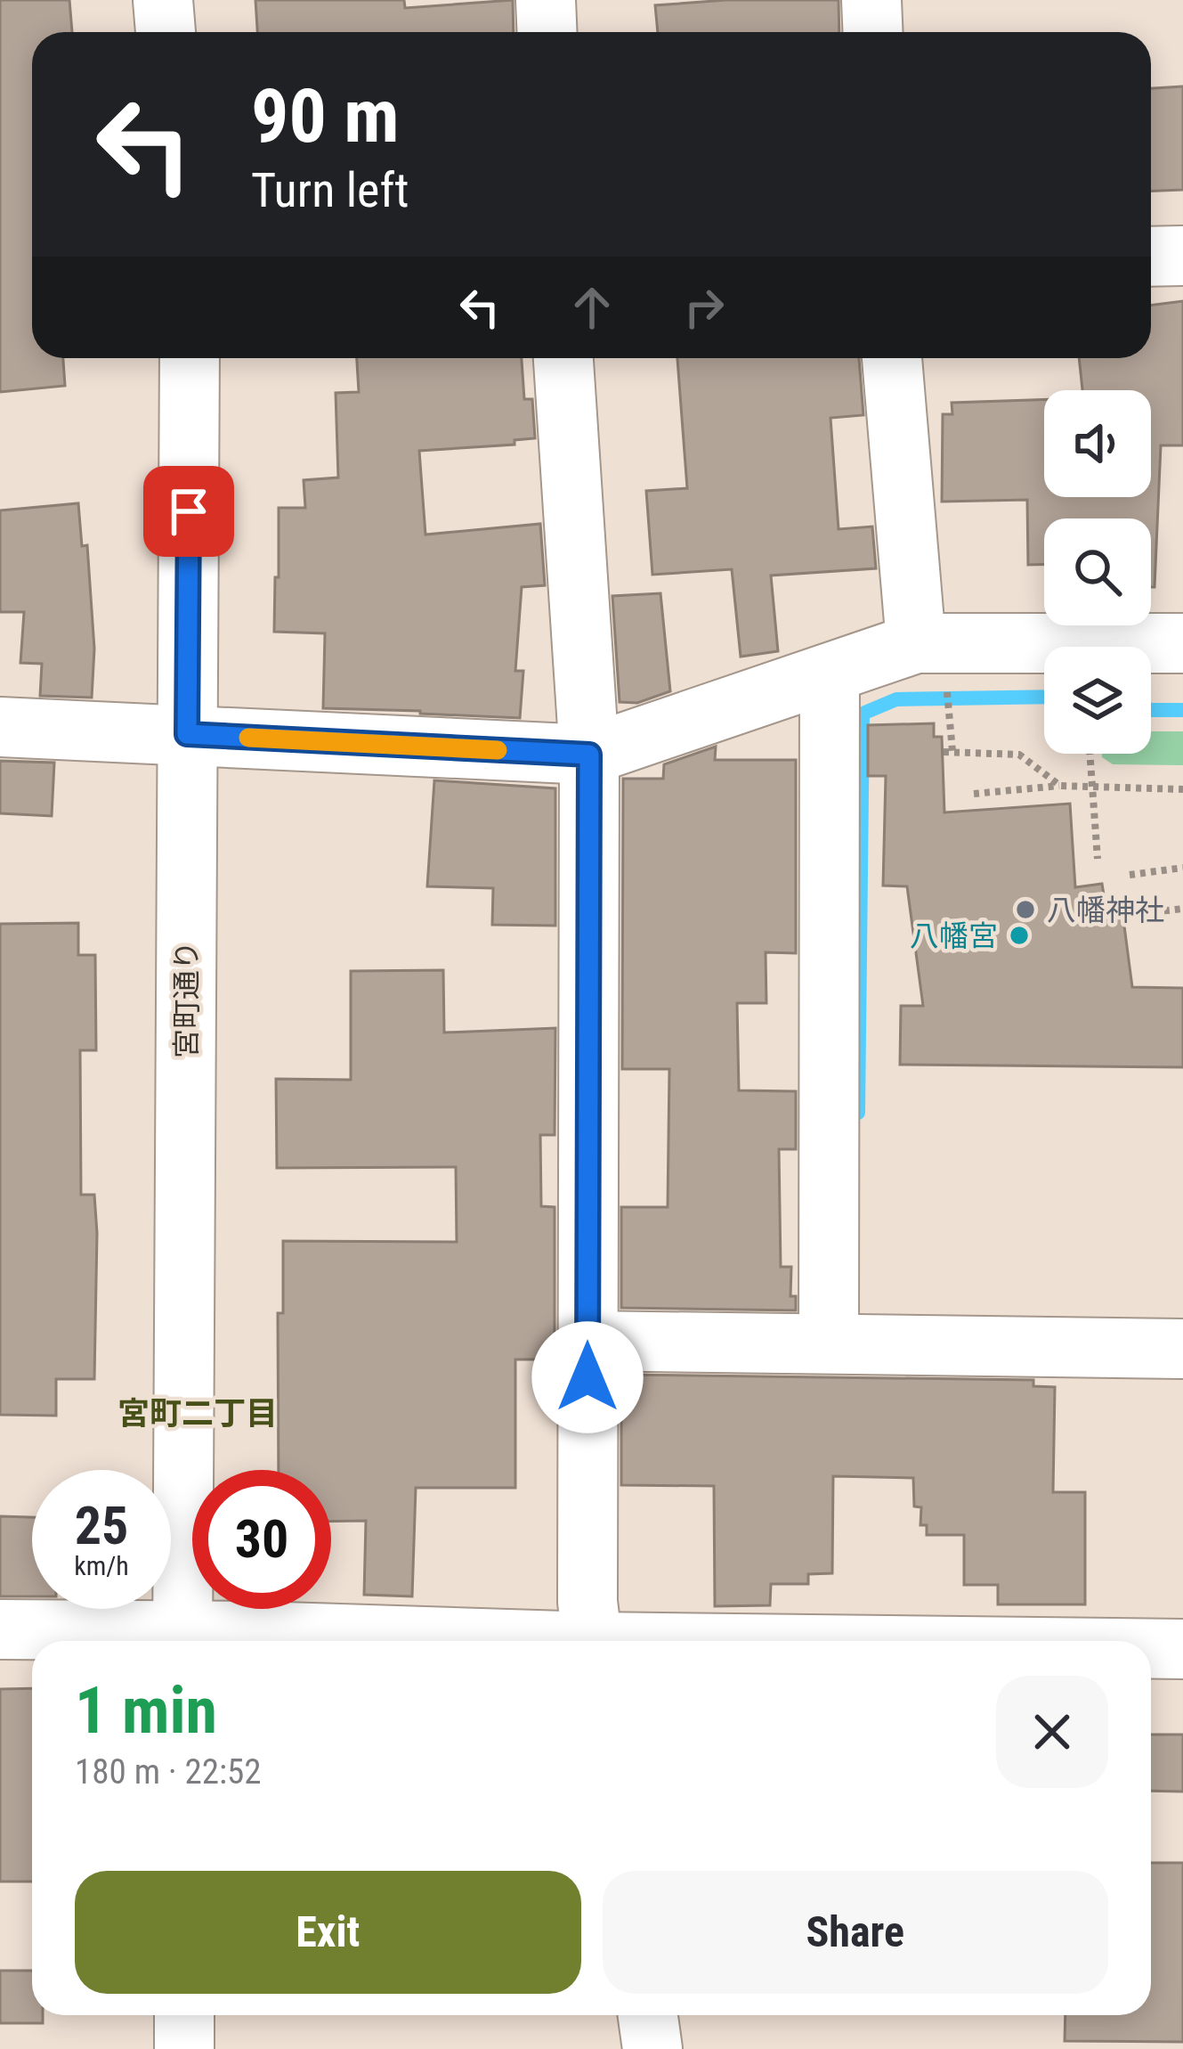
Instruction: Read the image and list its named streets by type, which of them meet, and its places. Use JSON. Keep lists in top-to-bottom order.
{
  "streets": {
    "street": ["宮町通り"]
  },
  "districts": ["宮町二丁目"],
  "places": ["八幡神社", "八幡宮"],
  "page": {
    "turn": ["90 m", "Turn left"],
    "speed": "25 km/h",
    "limit": "30",
    "heading": ["1 min", "180 m · 22:52"],
    "buttons": ["Exit", "Share"]
  }
}
